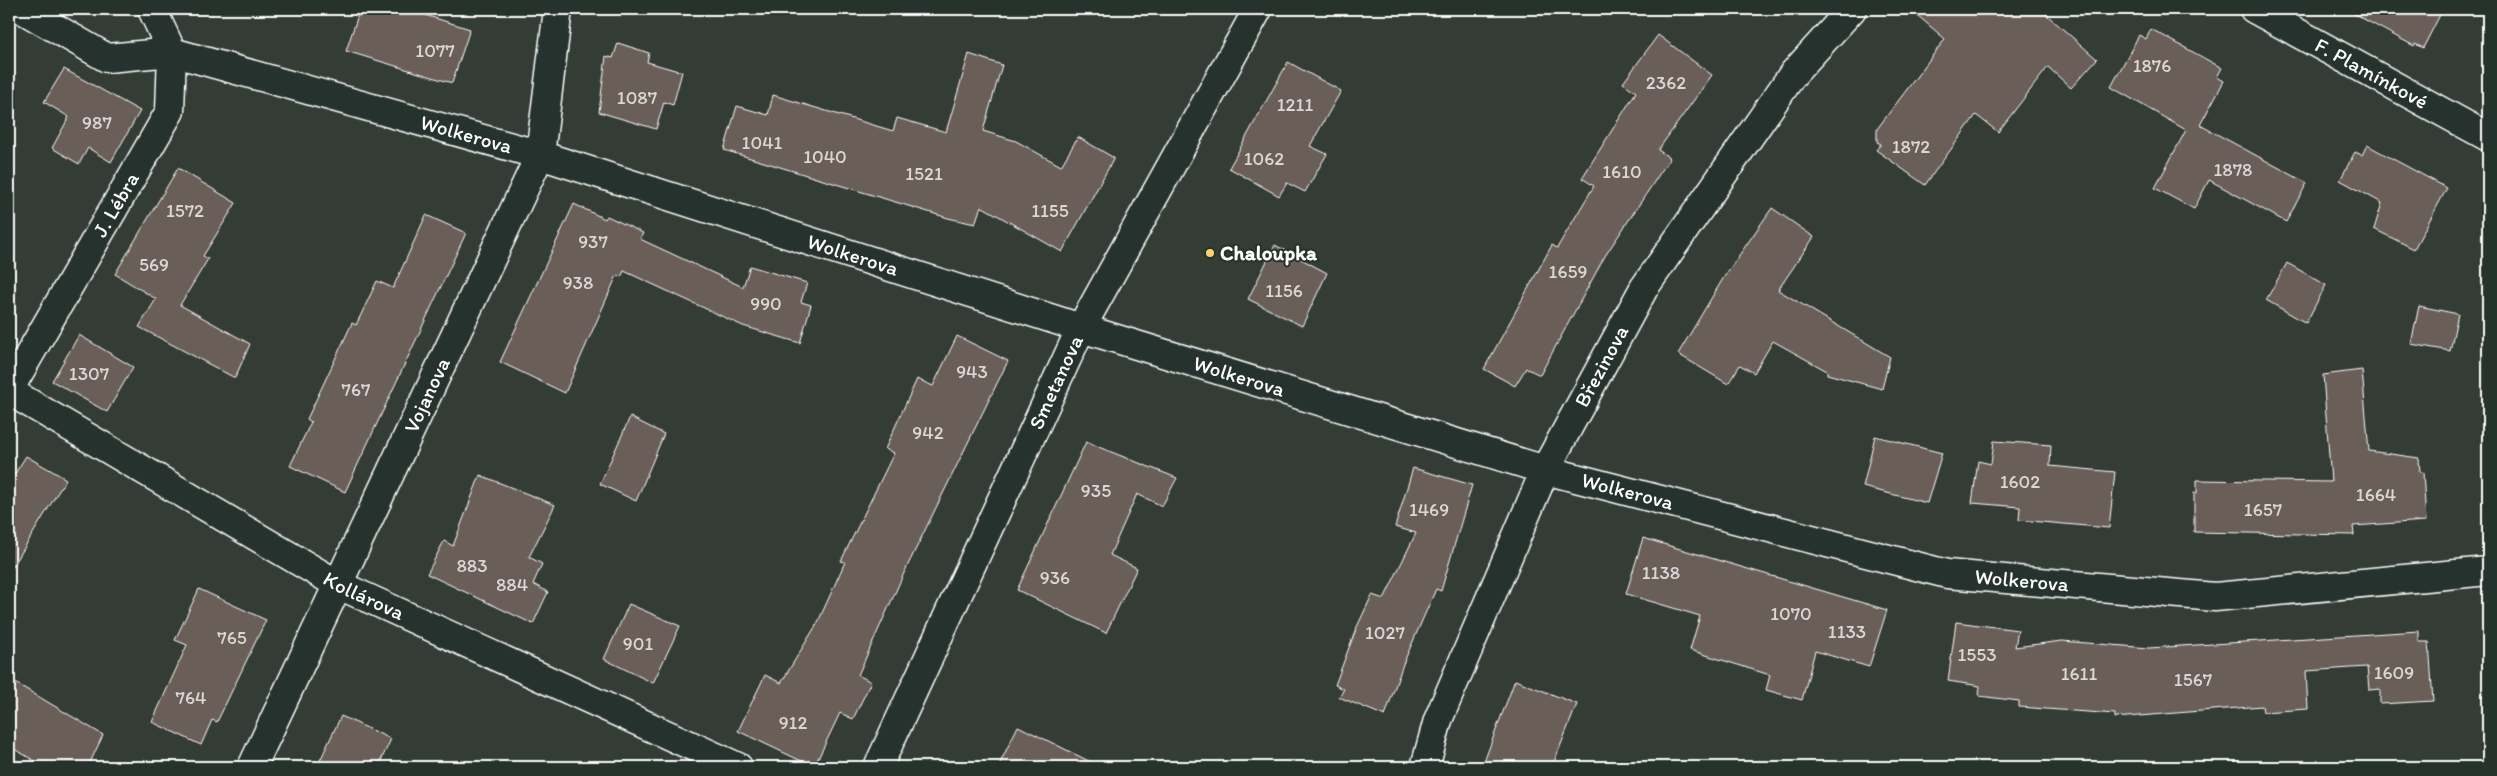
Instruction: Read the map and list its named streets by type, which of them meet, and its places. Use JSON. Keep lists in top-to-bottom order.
{
  "streets": {
    "street": [
      "F. Plamínkové",
      "Wolkerova",
      "J. Lébra",
      "Březinova",
      "Smetanova",
      "Vojanova",
      "Kollárova"
    ]
  },
  "crossings": [
    ["Wolkerova", "J. Lébra"],
    ["Wolkerova", "Březinova"],
    ["Wolkerova", "Smetanova"],
    ["Wolkerova", "Vojanova"],
    ["J. Lébra", "Kollárova"],
    ["Vojanova", "Kollárova"]
  ],
  "places": ["Chaloupka"],
  "house_numbers": [
    "1077",
    "1876",
    "2362",
    "1087",
    "1211",
    "987",
    "1041",
    "1872",
    "1040",
    "1062",
    "1878",
    "1610",
    "1521",
    "1572",
    "1155",
    "937",
    "569",
    "1659",
    "938",
    "1156",
    "990",
    "943",
    "1307",
    "767",
    "942",
    "1602",
    "935",
    "1664",
    "1469",
    "1657",
    "883",
    "1138",
    "936",
    "884",
    "1070",
    "1133",
    "1027",
    "765",
    "901",
    "1553",
    "1609",
    "1611",
    "1567",
    "764",
    "912"
  ]
}
